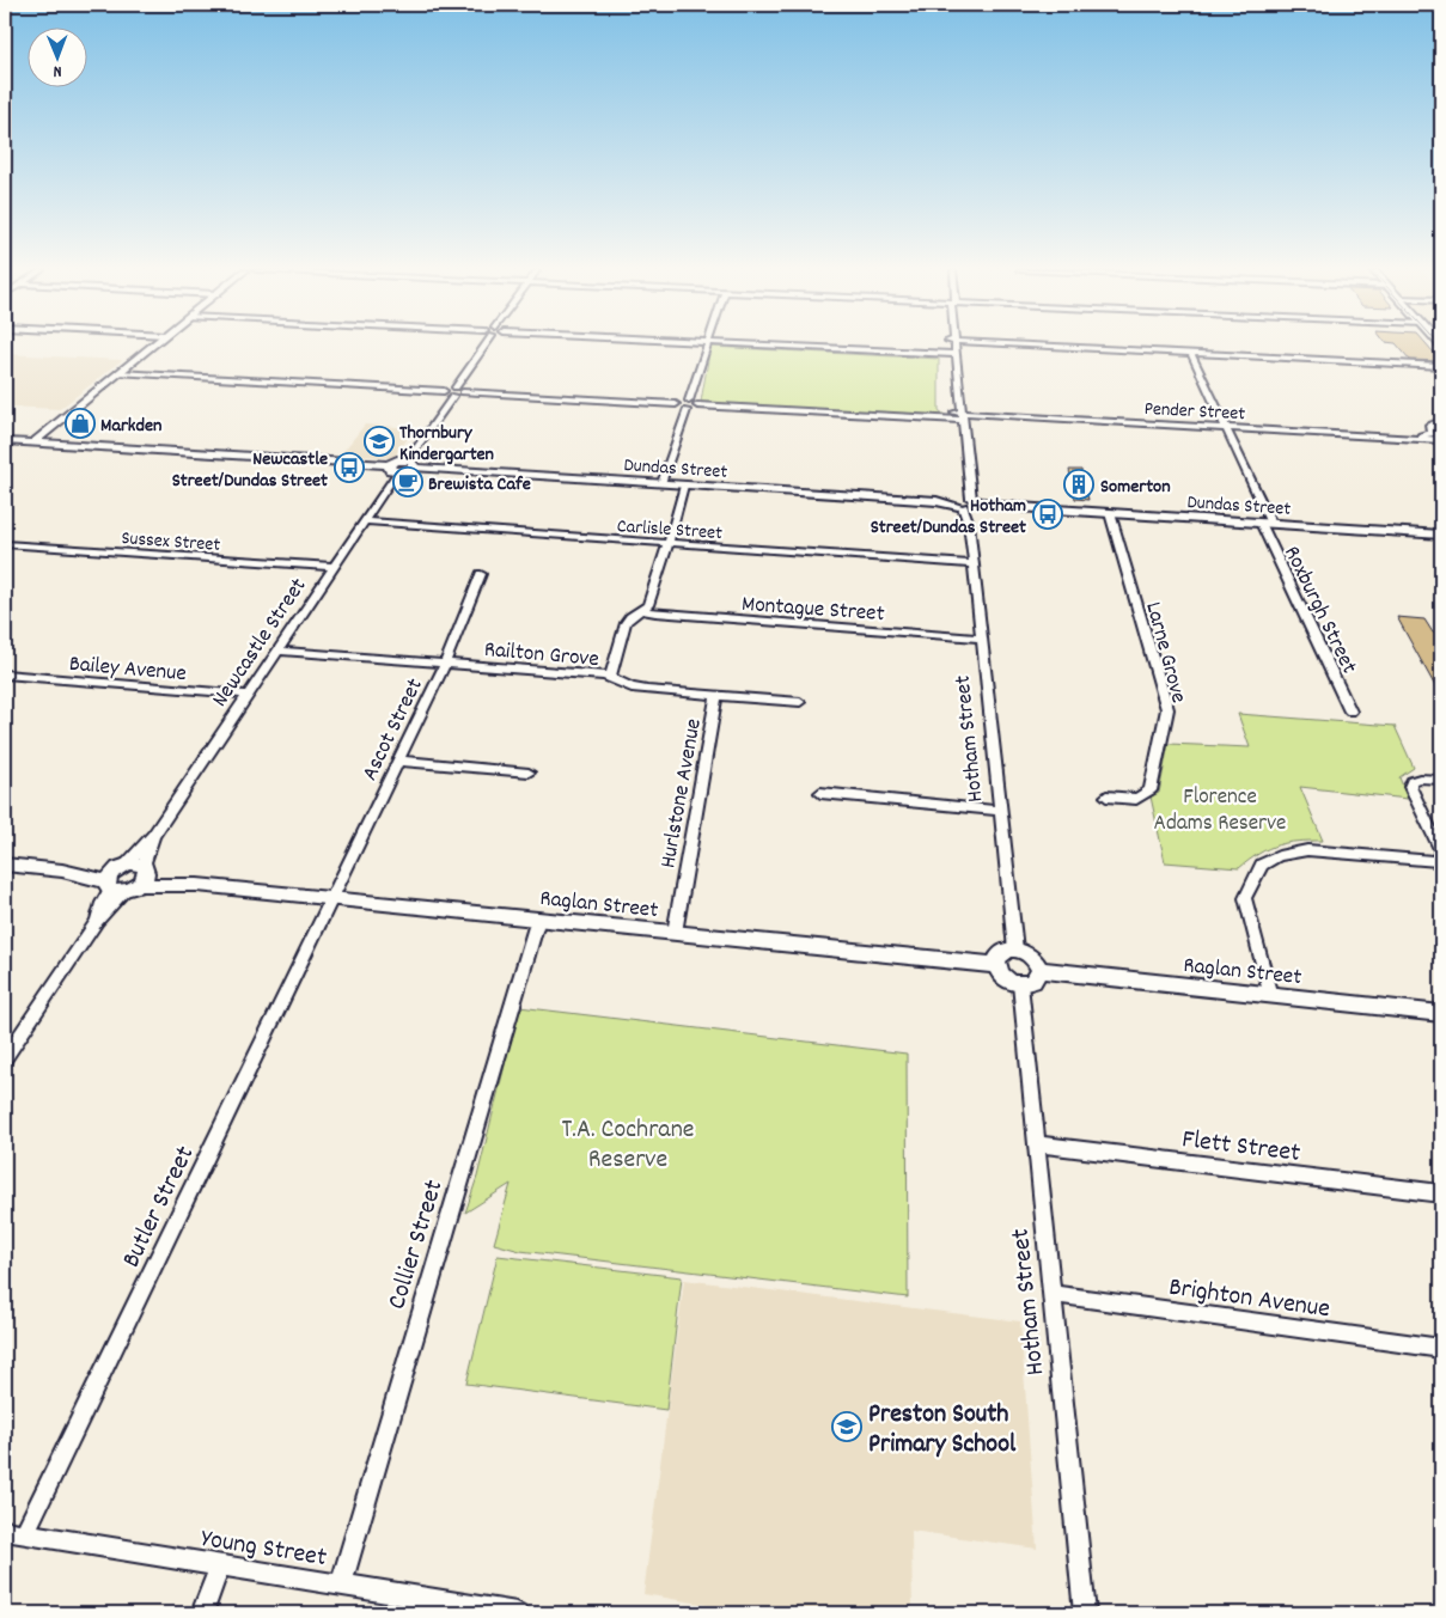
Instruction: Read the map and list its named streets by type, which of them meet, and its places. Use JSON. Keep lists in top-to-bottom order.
{
  "streets": {
    "street": [
      "Pender Street",
      "Dundas Street",
      "Carlisle Street",
      "Sussex Street",
      "Montague Street",
      "Roxburgh Street",
      "Newcastle Street",
      "Railton Grove",
      "Larne Grove",
      "Bailey Avenue",
      "Ascot Street",
      "Hotham Street",
      "Hurlstone Avenue",
      "Raglan Street",
      "Flett Street",
      "Butler Street",
      "Collier Street",
      "Brighton Avenue",
      "Young Street"
    ]
  },
  "crossings": [
    ["Pender Street", "Roxburgh Street"],
    ["Pender Street", "Hotham Street"],
    ["Dundas Street", "Roxburgh Street"],
    ["Dundas Street", "Newcastle Street"],
    ["Dundas Street", "Larne Grove"],
    ["Dundas Street", "Hotham Street"],
    ["Carlisle Street", "Newcastle Street"],
    ["Carlisle Street", "Hotham Street"],
    ["Sussex Street", "Newcastle Street"],
    ["Montague Street", "Hotham Street"],
    ["Newcastle Street", "Railton Grove"],
    ["Newcastle Street", "Bailey Avenue"],
    ["Newcastle Street", "Raglan Street"],
    ["Railton Grove", "Ascot Street"],
    ["Railton Grove", "Hurlstone Avenue"],
    ["Ascot Street", "Raglan Street"],
    ["Ascot Street", "Butler Street"],
    ["Hotham Street", "Raglan Street"],
    ["Hotham Street", "Flett Street"],
    ["Hotham Street", "Brighton Avenue"],
    ["Hurlstone Avenue", "Raglan Street"],
    ["Raglan Street", "Butler Street"],
    ["Raglan Street", "Collier Street"],
    ["Butler Street", "Young Street"],
    ["Collier Street", "Young Street"]
  ],
  "parks": ["Florence Adams Reserve", "T.A. Cochrane Reserve"],
  "places": {
    "shop": ["Markden"],
    "school or university": ["Thornbury Kindergarten", "Preston South Primary School"],
    "bus stop": ["Newcastle Street/Dundas Street", "Hotham Street/Dundas Street"],
    "cafe": ["Brewista Cafe"],
    "building": ["Somerton"]
  },
  "north": "bottom"
}
